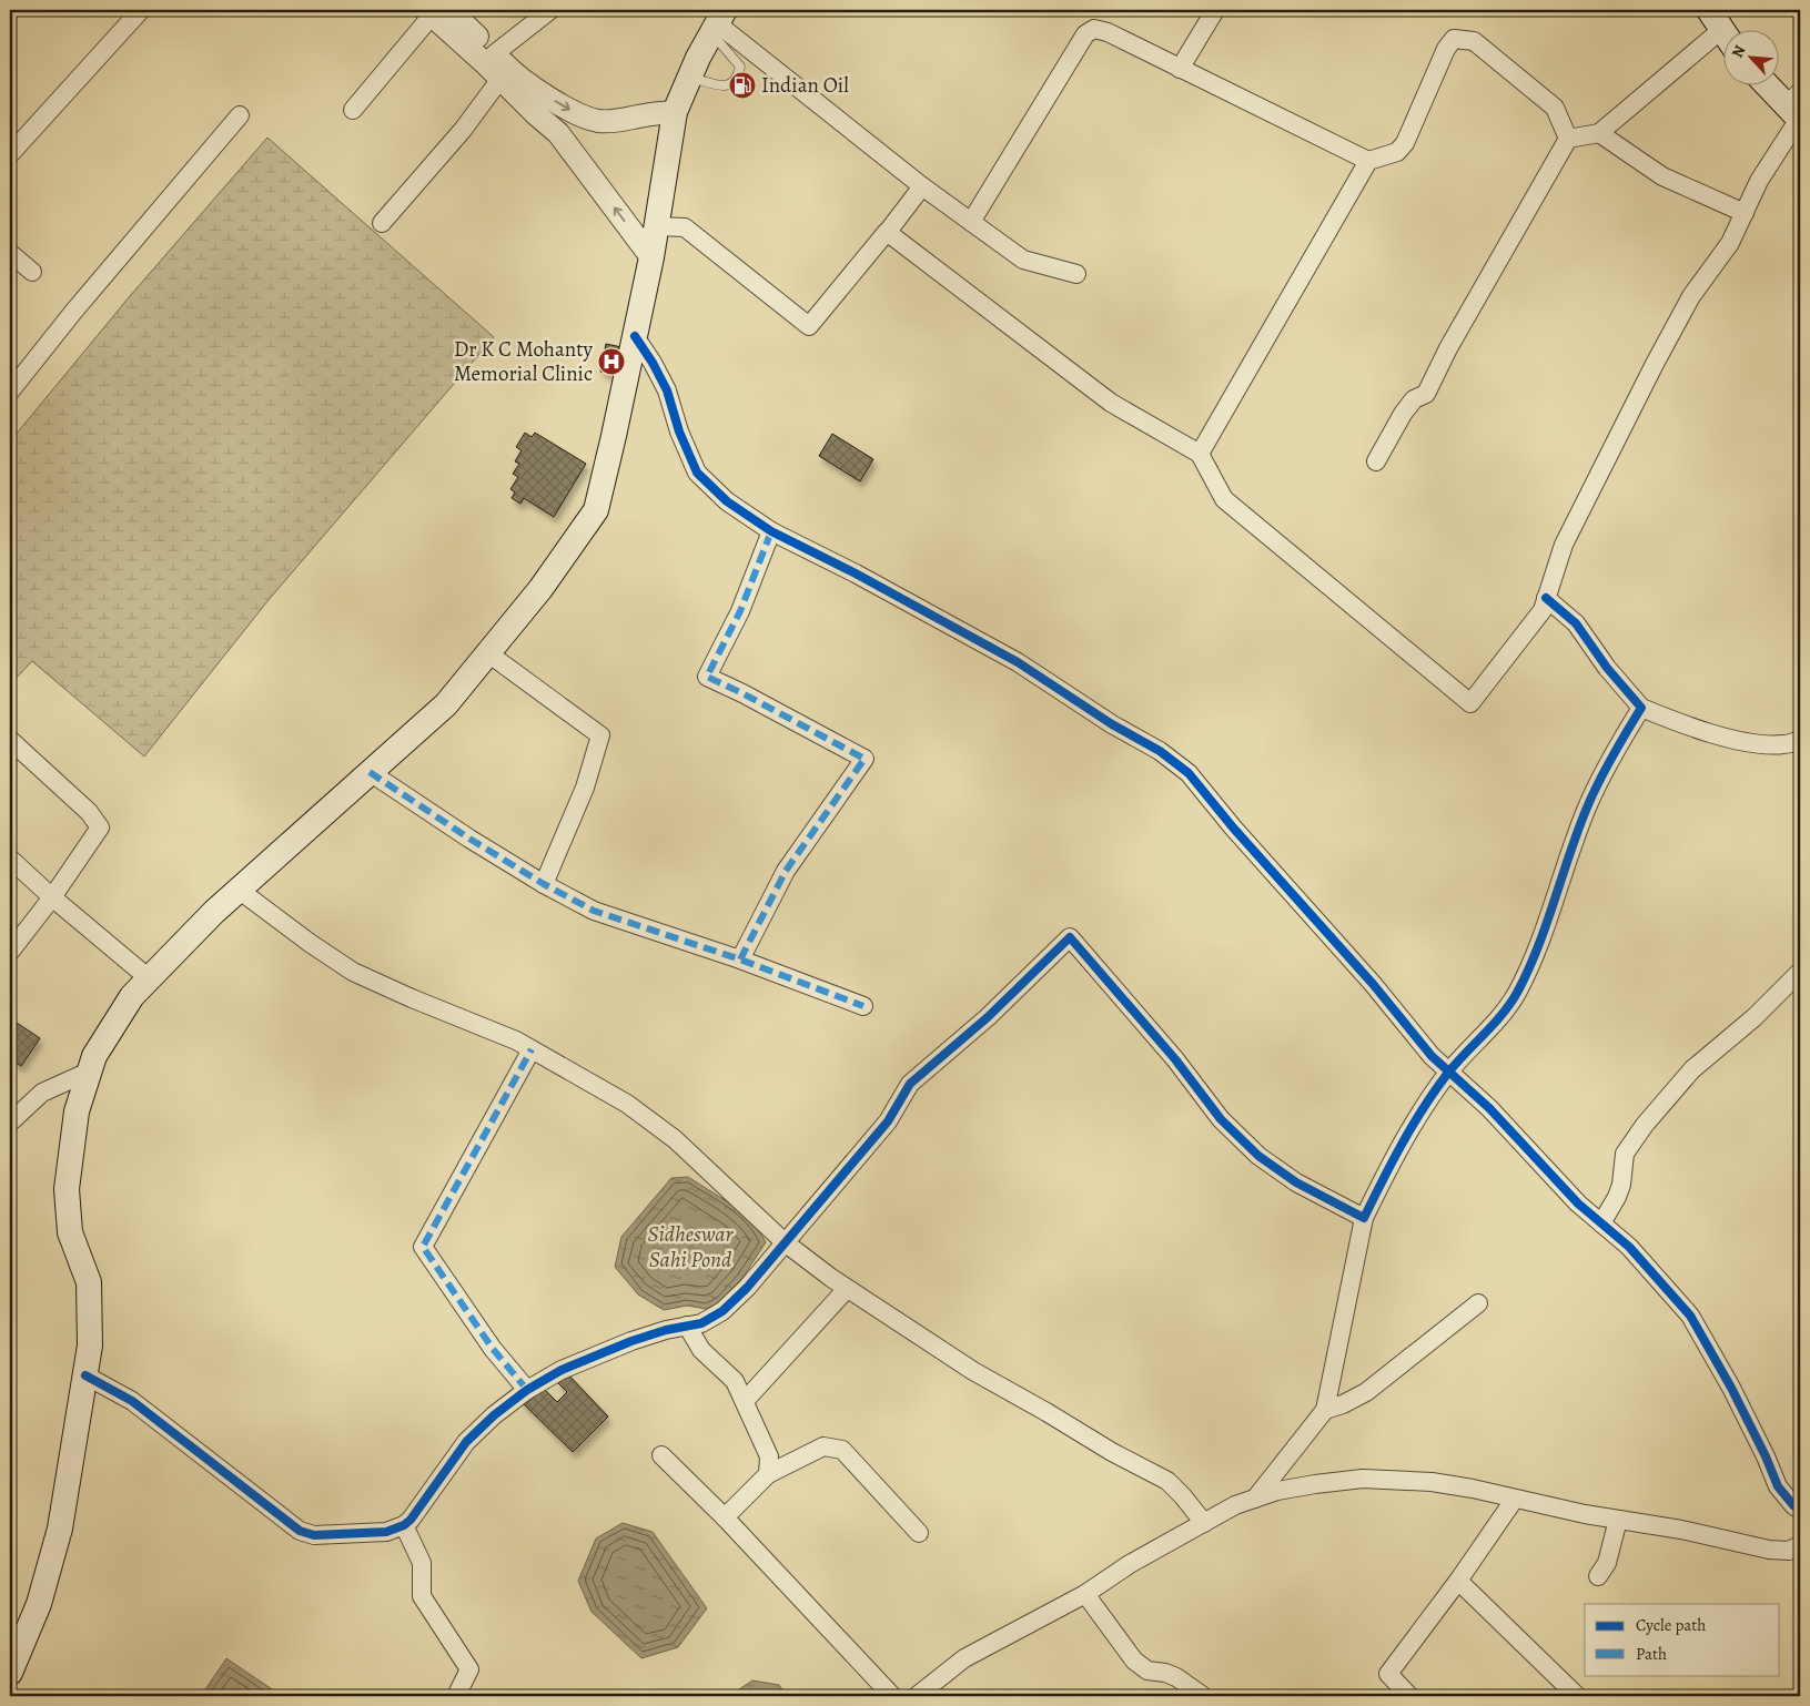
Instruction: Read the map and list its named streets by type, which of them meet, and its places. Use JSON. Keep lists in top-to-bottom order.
{
  "water": ["Sidheswar Sahi Pond"],
  "places": {
    "fuel station": ["Indian Oil"],
    "hospital": ["Dr K C Mohanty Memorial Clinic"]
  },
  "legend": ["Cycle path", "Path"],
  "north": "top left"
}
